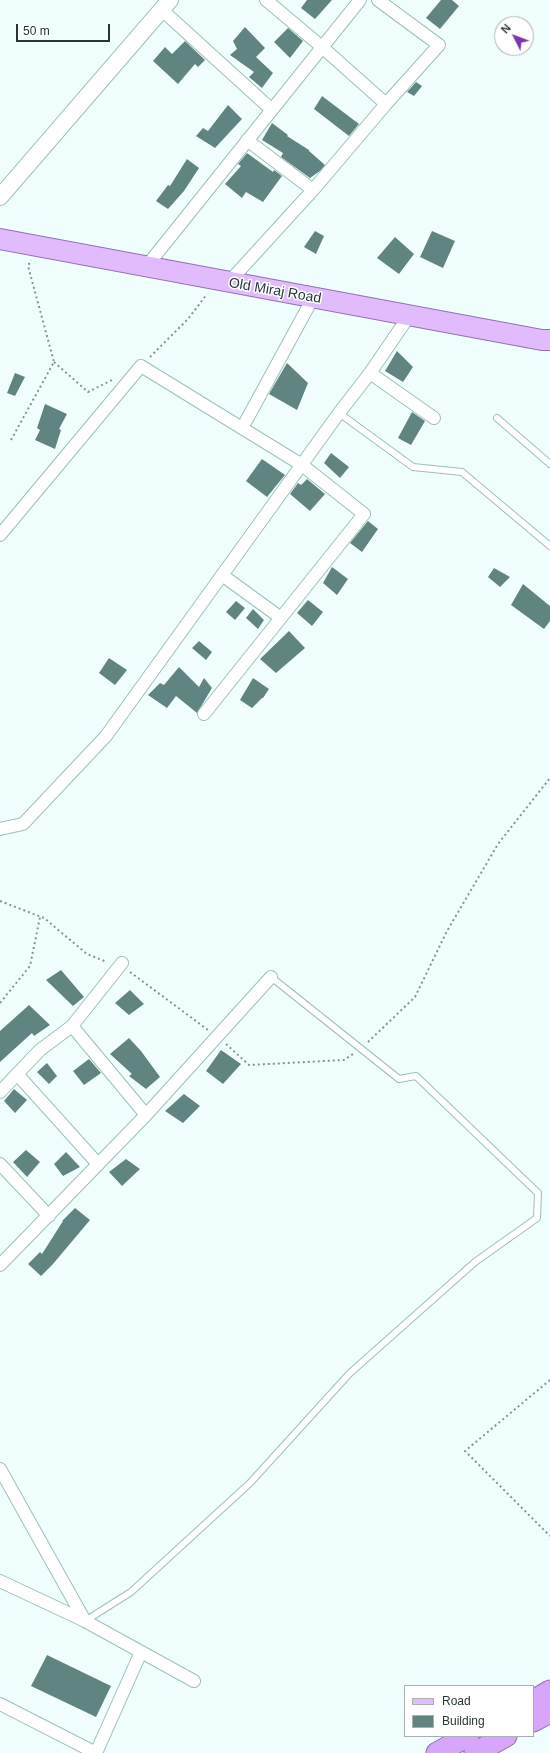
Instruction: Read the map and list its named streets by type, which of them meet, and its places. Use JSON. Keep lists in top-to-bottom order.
{
  "streets": {
    "main road": ["Old Miraj Road"]
  },
  "legend": ["Road", "Building"],
  "scale_bar": "50 m",
  "north": "top left"
}
